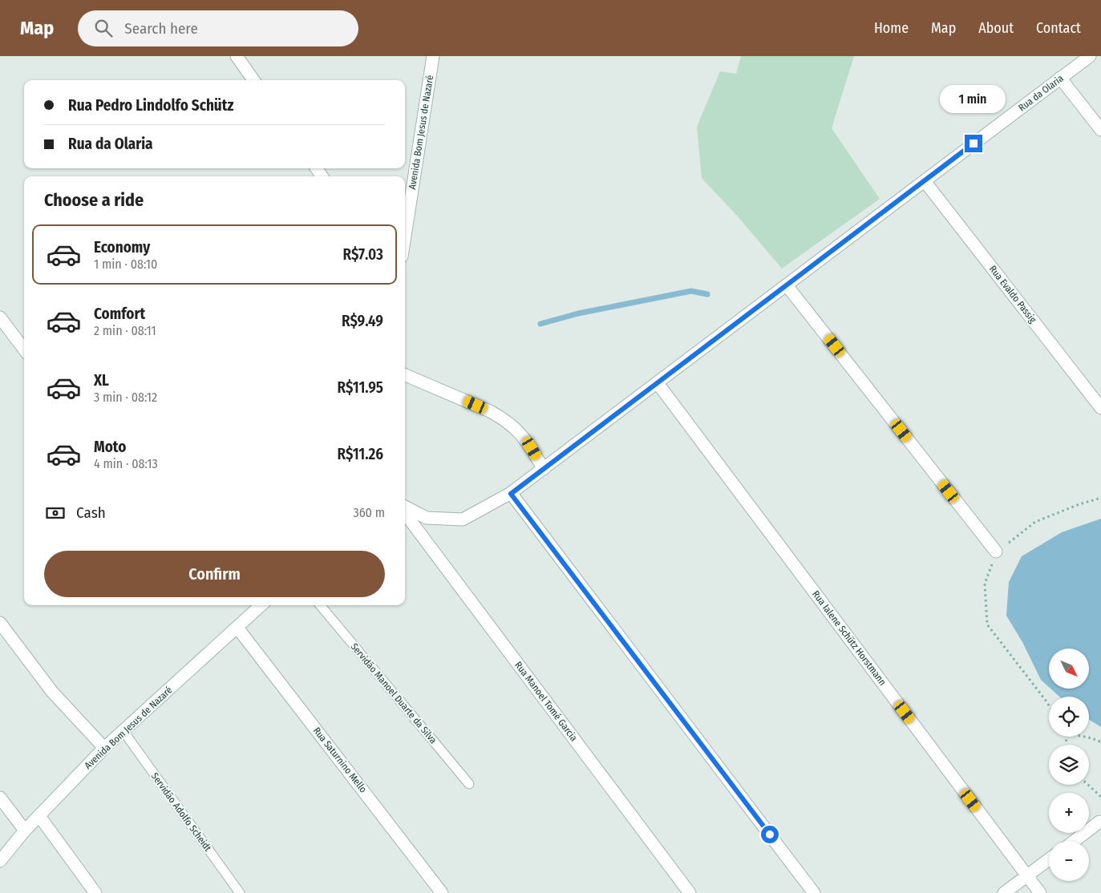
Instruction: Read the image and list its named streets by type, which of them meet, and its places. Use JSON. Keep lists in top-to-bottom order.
{
  "streets": {
    "street": [
      "Rua da Olaria",
      "Avenida Bom Jesus de Nazaré",
      "Rua Evaldo Passig",
      "Rua Ialene Schütz Horstmann",
      "Rua Manoel Tomé Garcia",
      "Rua Saturnino Mello"
    ],
    "lane": ["Servidão Manoel Duarte da Silva", "Servidão Adolfo Scheidt"]
  },
  "crossings": [
    ["Rua da Olaria", "Rua Evaldo Passig"],
    ["Rua da Olaria", "Rua Ialene Schütz Horstmann"],
    ["Avenida Bom Jesus de Nazaré", "Rua Saturnino Mello"],
    ["Avenida Bom Jesus de Nazaré", "Servidão Adolfo Scheidt"]
  ],
  "north": "bottom right",
  "page": {
    "header": "Map",
    "search": "Search here",
    "nav": [
      "Home",
      "Map",
      "About",
      "Contact"
    ],
    "banner": ["Rua Pedro Lindolfo Schütz", "Rua da Olaria"],
    "bubble": "1 min",
    "heading": "Choose a ride",
    "list": [
      {
        "name": "Economy",
        "note": "1 min · 08:10",
        "value": "R$7.03"
      },
      {
        "name": "Comfort",
        "note": "2 min · 08:11",
        "value": "R$9.49"
      },
      {
        "name": "XL",
        "note": "3 min · 08:12",
        "value": "R$11.95"
      },
      {
        "name": "Moto",
        "note": "4 min · 08:13",
        "value": "R$11.26"
      }
    ],
    "pay": ["Cash", "360 m"],
    "buttons": "Confirm",
    "map_buttons": ["+", "−"]
  }
}
